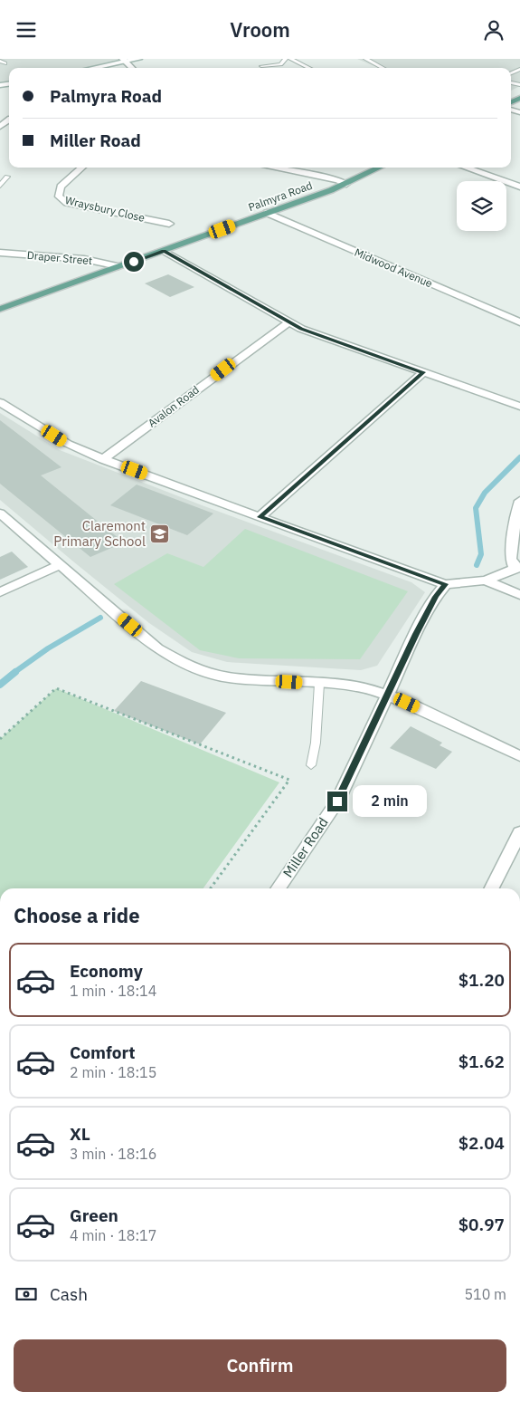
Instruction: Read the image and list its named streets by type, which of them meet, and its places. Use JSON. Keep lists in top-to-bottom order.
{
  "streets": {
    "main road": ["Palmyra Road"],
    "street": [
      "Wraysbury Close",
      "Draper Street",
      "Midwood Avenue",
      "Avalon Road",
      "Miller Road"
    ]
  },
  "crossings": [
    ["Palmyra Road", "Draper Street"],
    ["Palmyra Road", "Midwood Avenue"]
  ],
  "places": {
    "school or university": ["Claremont Primary School"]
  },
  "page": {
    "header": "Vroom",
    "banner": ["Palmyra Road", "Miller Road"],
    "bubble": "2 min",
    "heading": "Choose a ride",
    "list": [
      {
        "name": "Economy",
        "note": "1 min · 18:14",
        "value": "$1.20"
      },
      {
        "name": "Comfort",
        "note": "2 min · 18:15",
        "value": "$1.62"
      },
      {
        "name": "XL",
        "note": "3 min · 18:16",
        "value": "$2.04"
      },
      {
        "name": "Green",
        "note": "4 min · 18:17",
        "value": "$0.97"
      }
    ],
    "pay": ["Cash", "510 m"],
    "buttons": "Confirm"
  }
}
